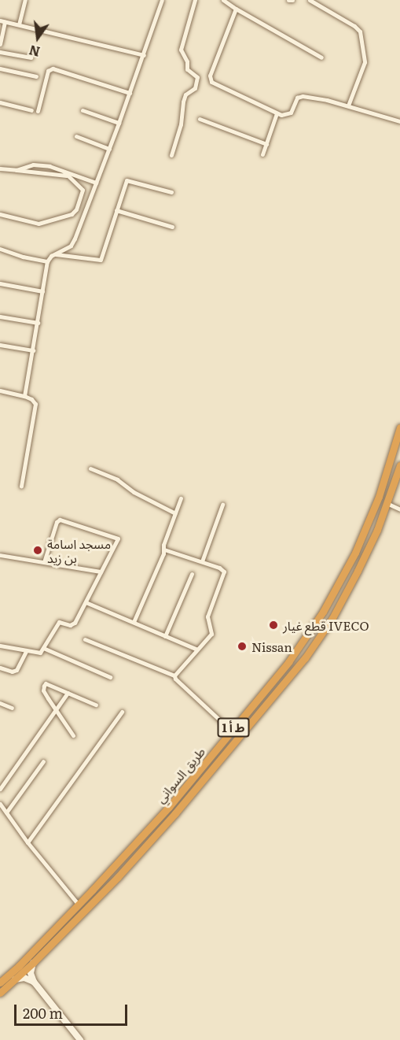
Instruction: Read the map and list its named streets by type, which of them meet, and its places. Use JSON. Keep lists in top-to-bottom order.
{
  "streets": {
    "highway": ["ط أ 1", "طريق السواني"]
  },
  "places": ["مسجد اسامة بن زيد", "قطع غيار IVECO", "Nissan"],
  "scale_bar": "200 m",
  "north": "bottom"
}
